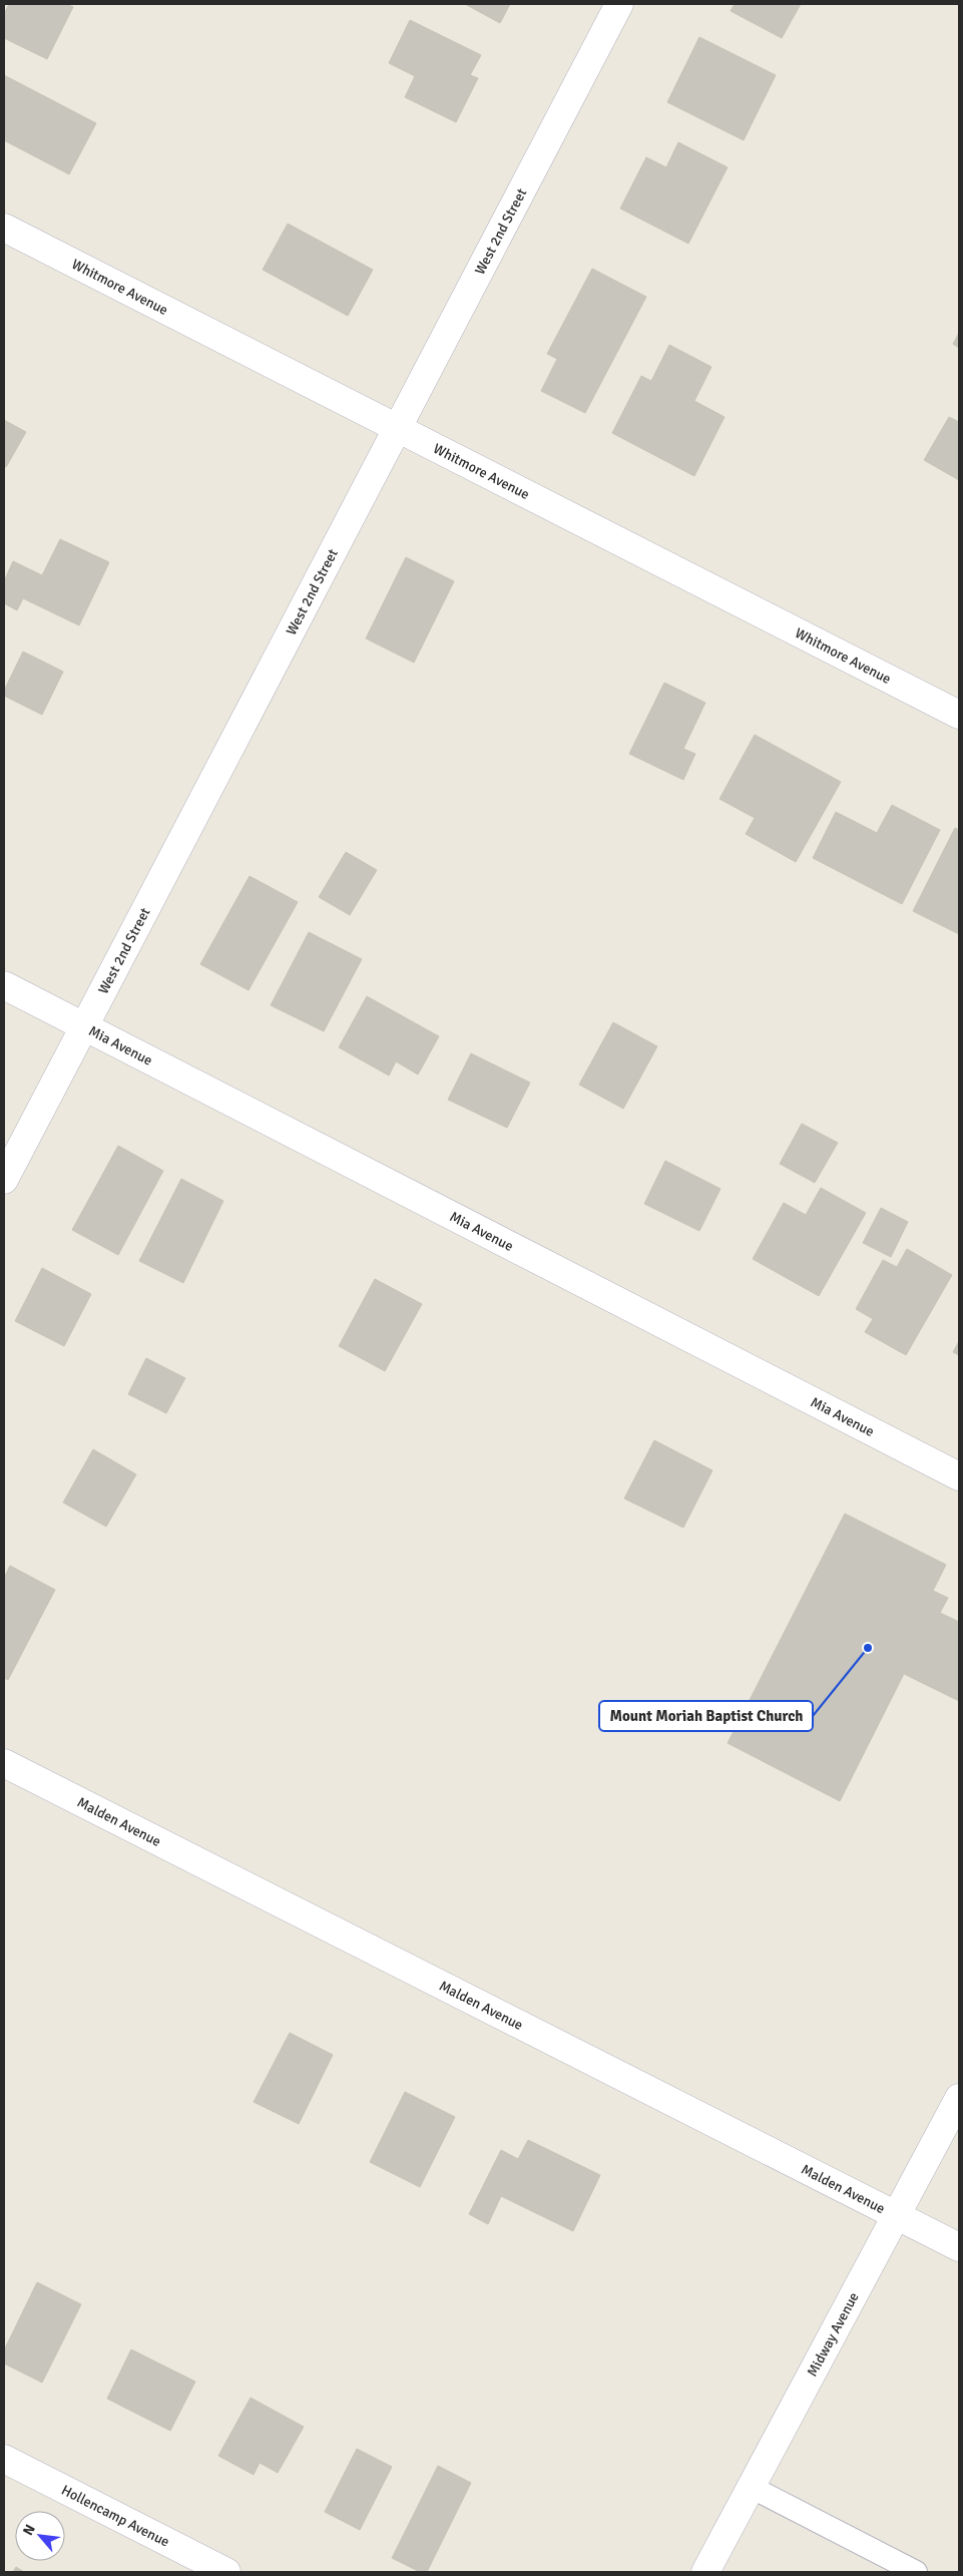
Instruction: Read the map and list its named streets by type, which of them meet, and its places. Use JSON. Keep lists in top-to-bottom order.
{
  "streets": {
    "street": [
      "West 2nd Street",
      "Whitmore Avenue",
      "Mia Avenue",
      "Malden Avenue",
      "Midway Avenue",
      "Hollencamp Avenue"
    ]
  },
  "crossings": [
    ["West 2nd Street", "Whitmore Avenue"],
    ["West 2nd Street", "Mia Avenue"],
    ["Malden Avenue", "Midway Avenue"]
  ],
  "places": ["Mount Moriah Baptist Church"],
  "north": "top left"
}
